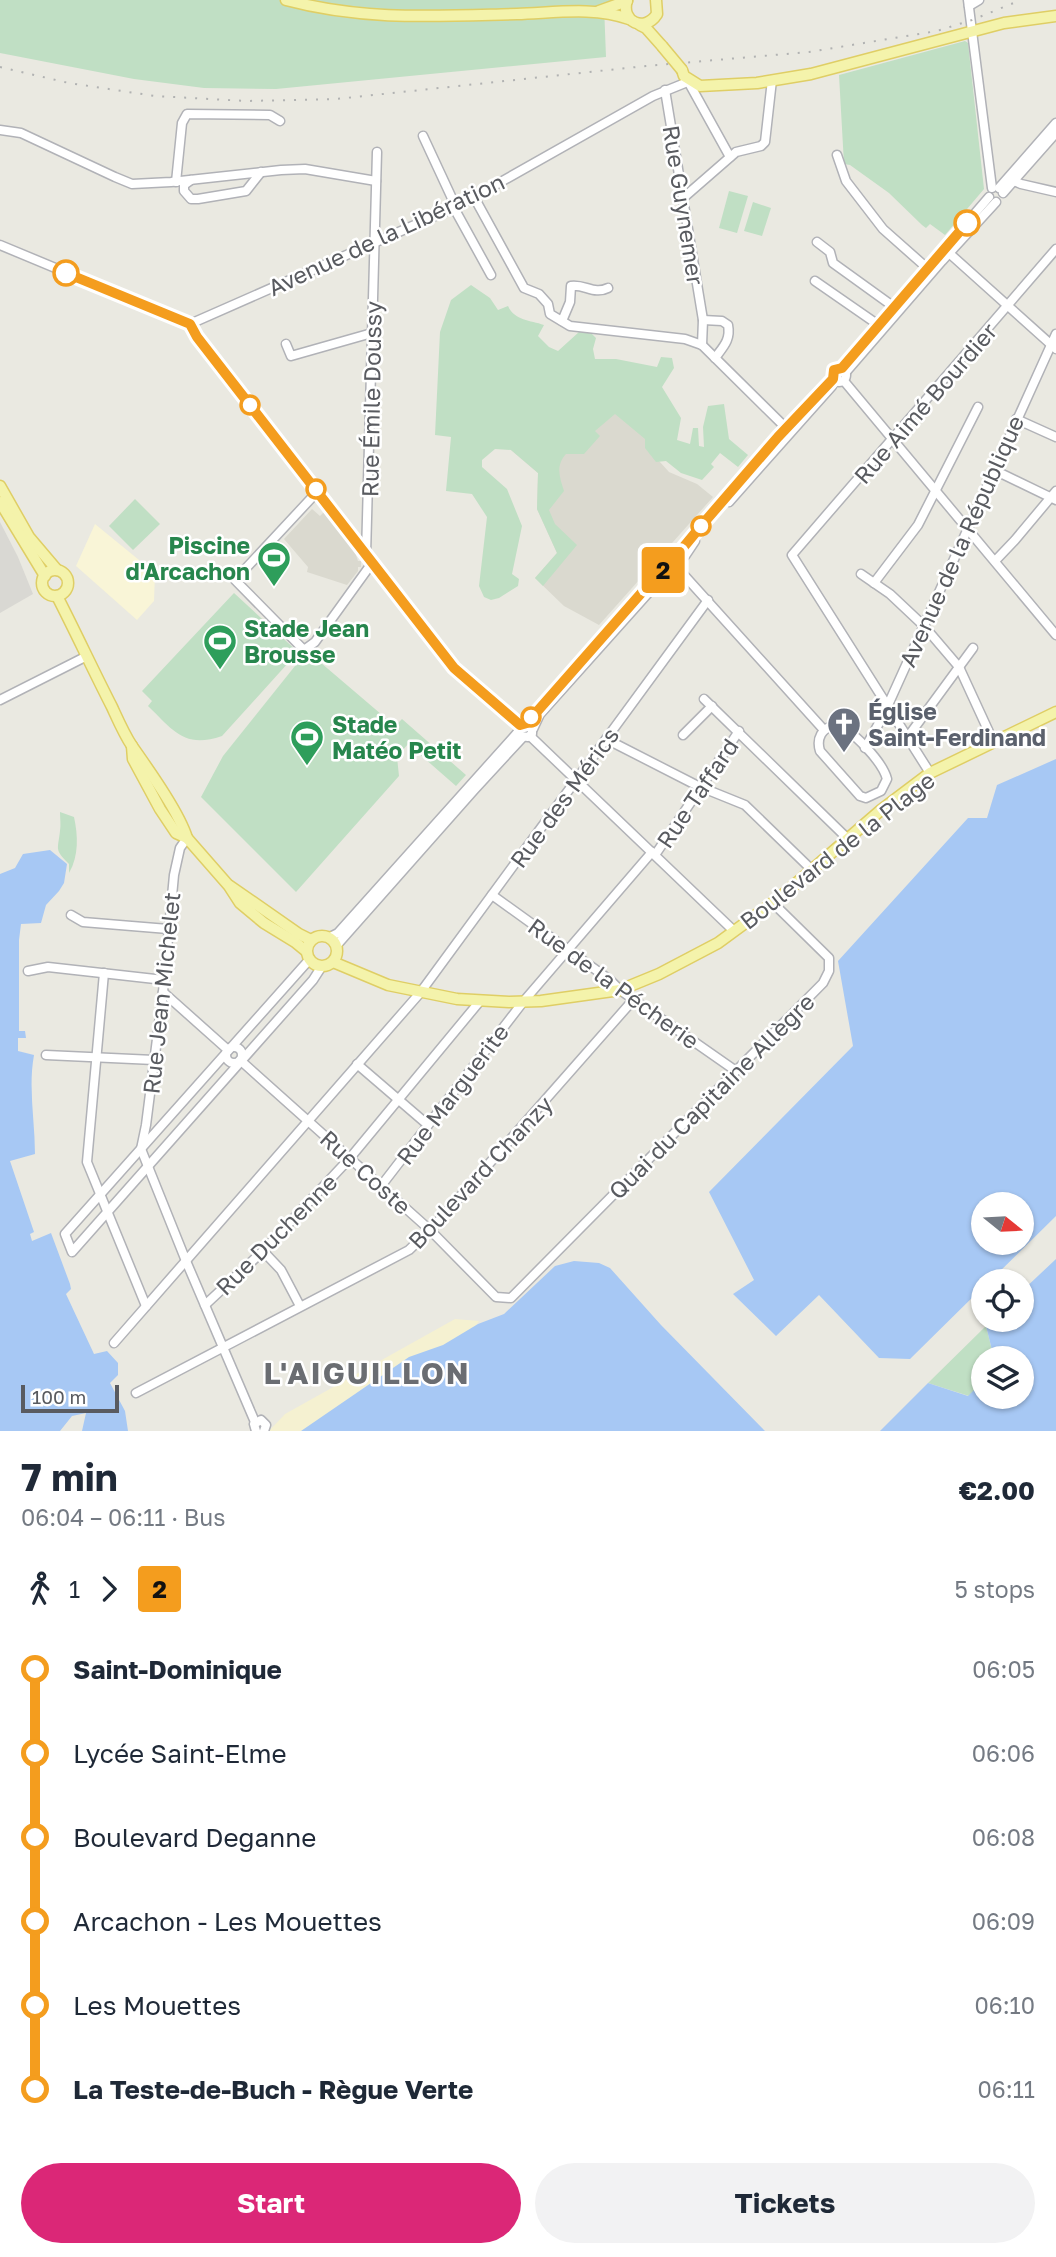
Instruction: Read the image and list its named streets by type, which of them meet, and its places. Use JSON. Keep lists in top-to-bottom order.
{
  "streets": {
    "main road": ["Avenue de la Libération", "Boulevard de la Plage"],
    "street": [
      "Rue Guynemer",
      "Rue Émile Doussy",
      "Rue Aimé Bourdier",
      "Avenue de la République",
      "Rue Taffard",
      "Rue des Mérics",
      "Rue de la Pécherie",
      "Rue Jean Michelet",
      "Rue Marguerite",
      "Quai du Capitaine Allègre",
      "Rue Coste",
      "Boulevard Chanzy",
      "Rue Duchenne"
    ]
  },
  "crossings": [
    ["Rue Guynemer", "Avenue de la Libération"],
    ["Avenue de la Libération", "Rue Émile Doussy"],
    ["Rue Aimé Bourdier", "Avenue de la République"],
    ["Rue Taffard", "Rue de la Pécherie"],
    ["Rue Taffard", "Rue Marguerite"],
    ["Rue des Mérics", "Boulevard de la Plage"],
    ["Rue des Mérics", "Rue de la Pécherie"],
    ["Rue des Mérics", "Rue Coste"],
    ["Boulevard de la Plage", "Rue de la Pécherie"],
    ["Boulevard de la Plage", "Rue Marguerite"],
    ["Boulevard de la Plage", "Quai du Capitaine Allègre"],
    ["Boulevard de la Plage", "Rue Duchenne"],
    ["Rue de la Pécherie", "Rue Marguerite"],
    ["Rue de la Pécherie", "Quai du Capitaine Allègre"],
    ["Rue de la Pécherie", "Boulevard Chanzy"],
    ["Rue Marguerite", "Rue Coste"],
    ["Quai du Capitaine Allègre", "Rue Coste"],
    ["Rue Coste", "Boulevard Chanzy"],
    ["Rue Coste", "Rue Duchenne"]
  ],
  "districts": ["L'AIGUILLON"],
  "places": {
    "sports": ["Piscine d'Arcachon", "Stade Jean Brousse", "Stade Matéo Petit"],
    "church": ["Église Saint-Ferdinand"]
  },
  "lines": ["bus line 2"],
  "scale_bar": "100 m",
  "north": "right",
  "page": {
    "on_map": "2",
    "scale": "100 m",
    "heading": ["7 min", "06:04 – 06:11 · Bus", "€2.00"],
    "legs": ["1", "2", "5 stops"],
    "list": [
      {
        "name": "Saint-Dominique",
        "value": "06:05"
      },
      {
        "name": "Lycée Saint-Elme",
        "value": "06:06"
      },
      {
        "name": "Boulevard Deganne",
        "value": "06:08"
      },
      {
        "name": "Arcachon - Les Mouettes",
        "value": "06:09"
      },
      {
        "name": "Les Mouettes",
        "value": "06:10"
      },
      {
        "name": "La Teste-de-Buch - Règue Verte",
        "value": "06:11"
      }
    ],
    "buttons": ["Start", "Tickets"]
  }
}
